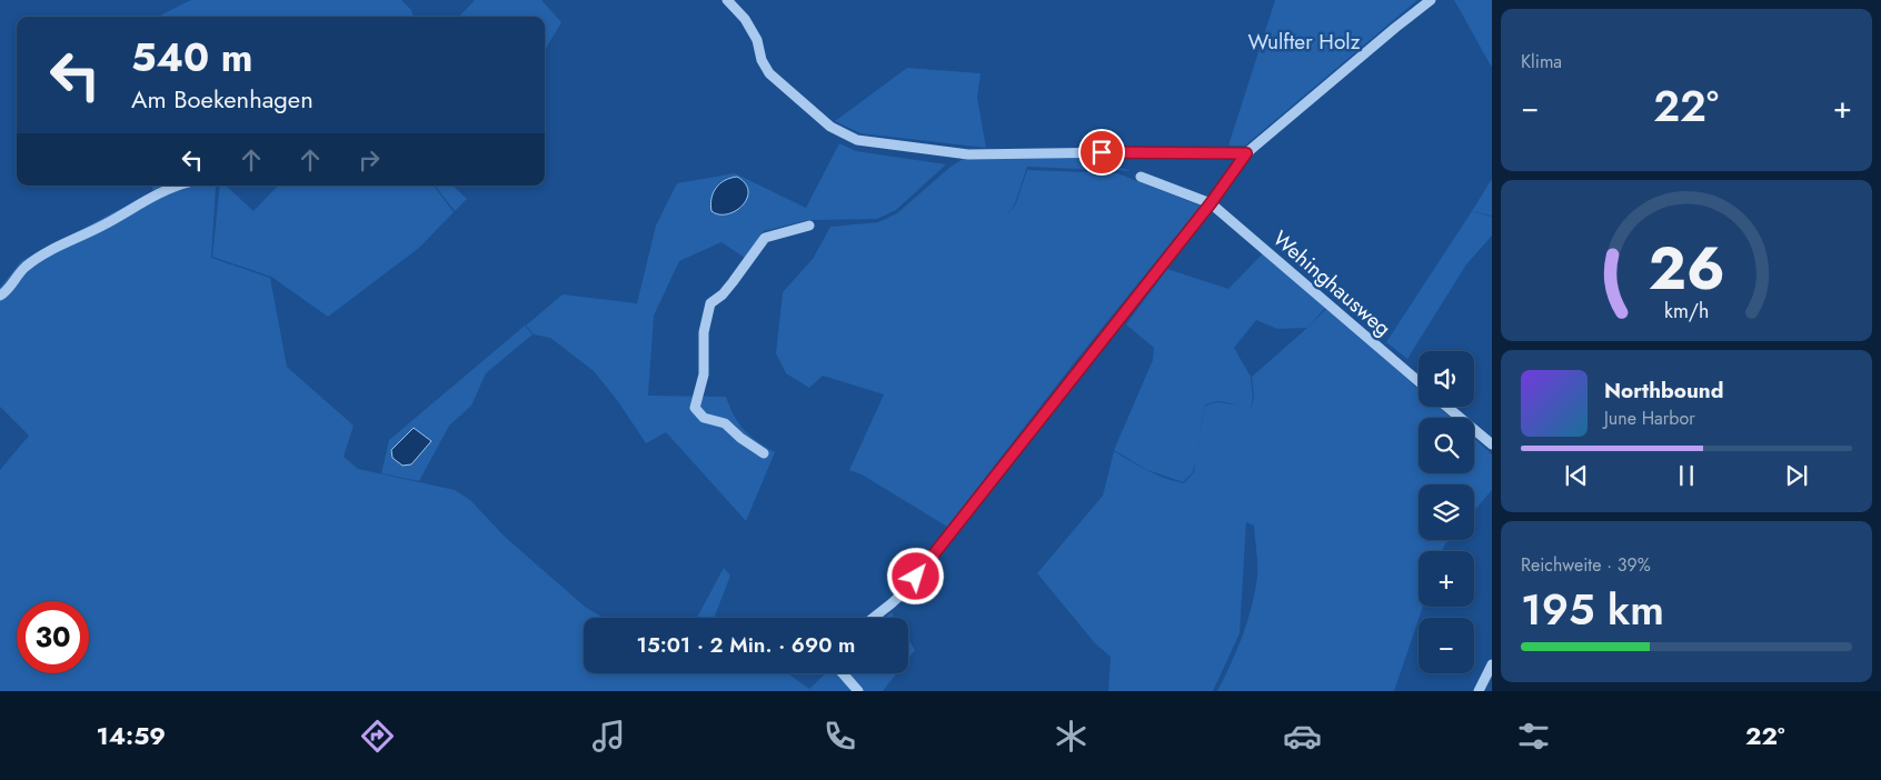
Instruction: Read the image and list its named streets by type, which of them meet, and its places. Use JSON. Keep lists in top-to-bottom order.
{
  "streets": {
    "street": ["Wehinghausweg"]
  },
  "parks": ["Wulfter Holz"],
  "page": {
    "tile": [
      "Klima",
      ["Reichweite · 39%", "195 km"]
    ],
    "turn": ["540 m", "Am Boekenhagen"],
    "heat": ["−", "22°", "+"],
    "map_buttons": ["+", "−"],
    "song": ["Northbound", "June Harbor"],
    "limit": "30",
    "trip": "15:01 · 2 Min. · 690 m",
    "tabs": ["14:59", "22°"],
    "gauge": ["26", "km/h"]
  }
}
